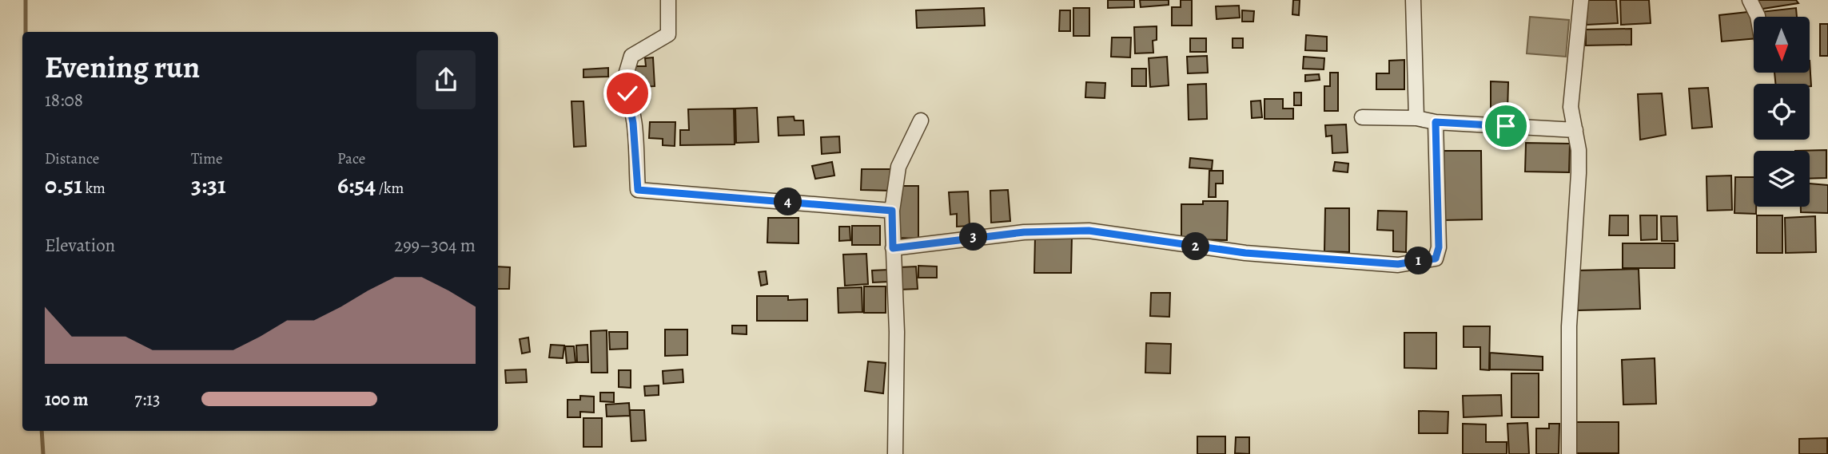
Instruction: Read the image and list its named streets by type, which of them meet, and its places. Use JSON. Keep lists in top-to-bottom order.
{
  "north": "bottom",
  "page": {
    "heading": ["Evening run", "18:08"],
    "stats": [
      ["Distance", "0.51 km"],
      ["Time", "3:31"],
      ["Pace", "6:54 /km"]
    ],
    "pins": [
      "4",
      "3",
      "2",
      "1"
    ],
    "chart": ["Elevation", "299–304 m"],
    "list": [
      {
        "name": "100 m",
        "note": "7:13"
      }
    ]
  }
}
